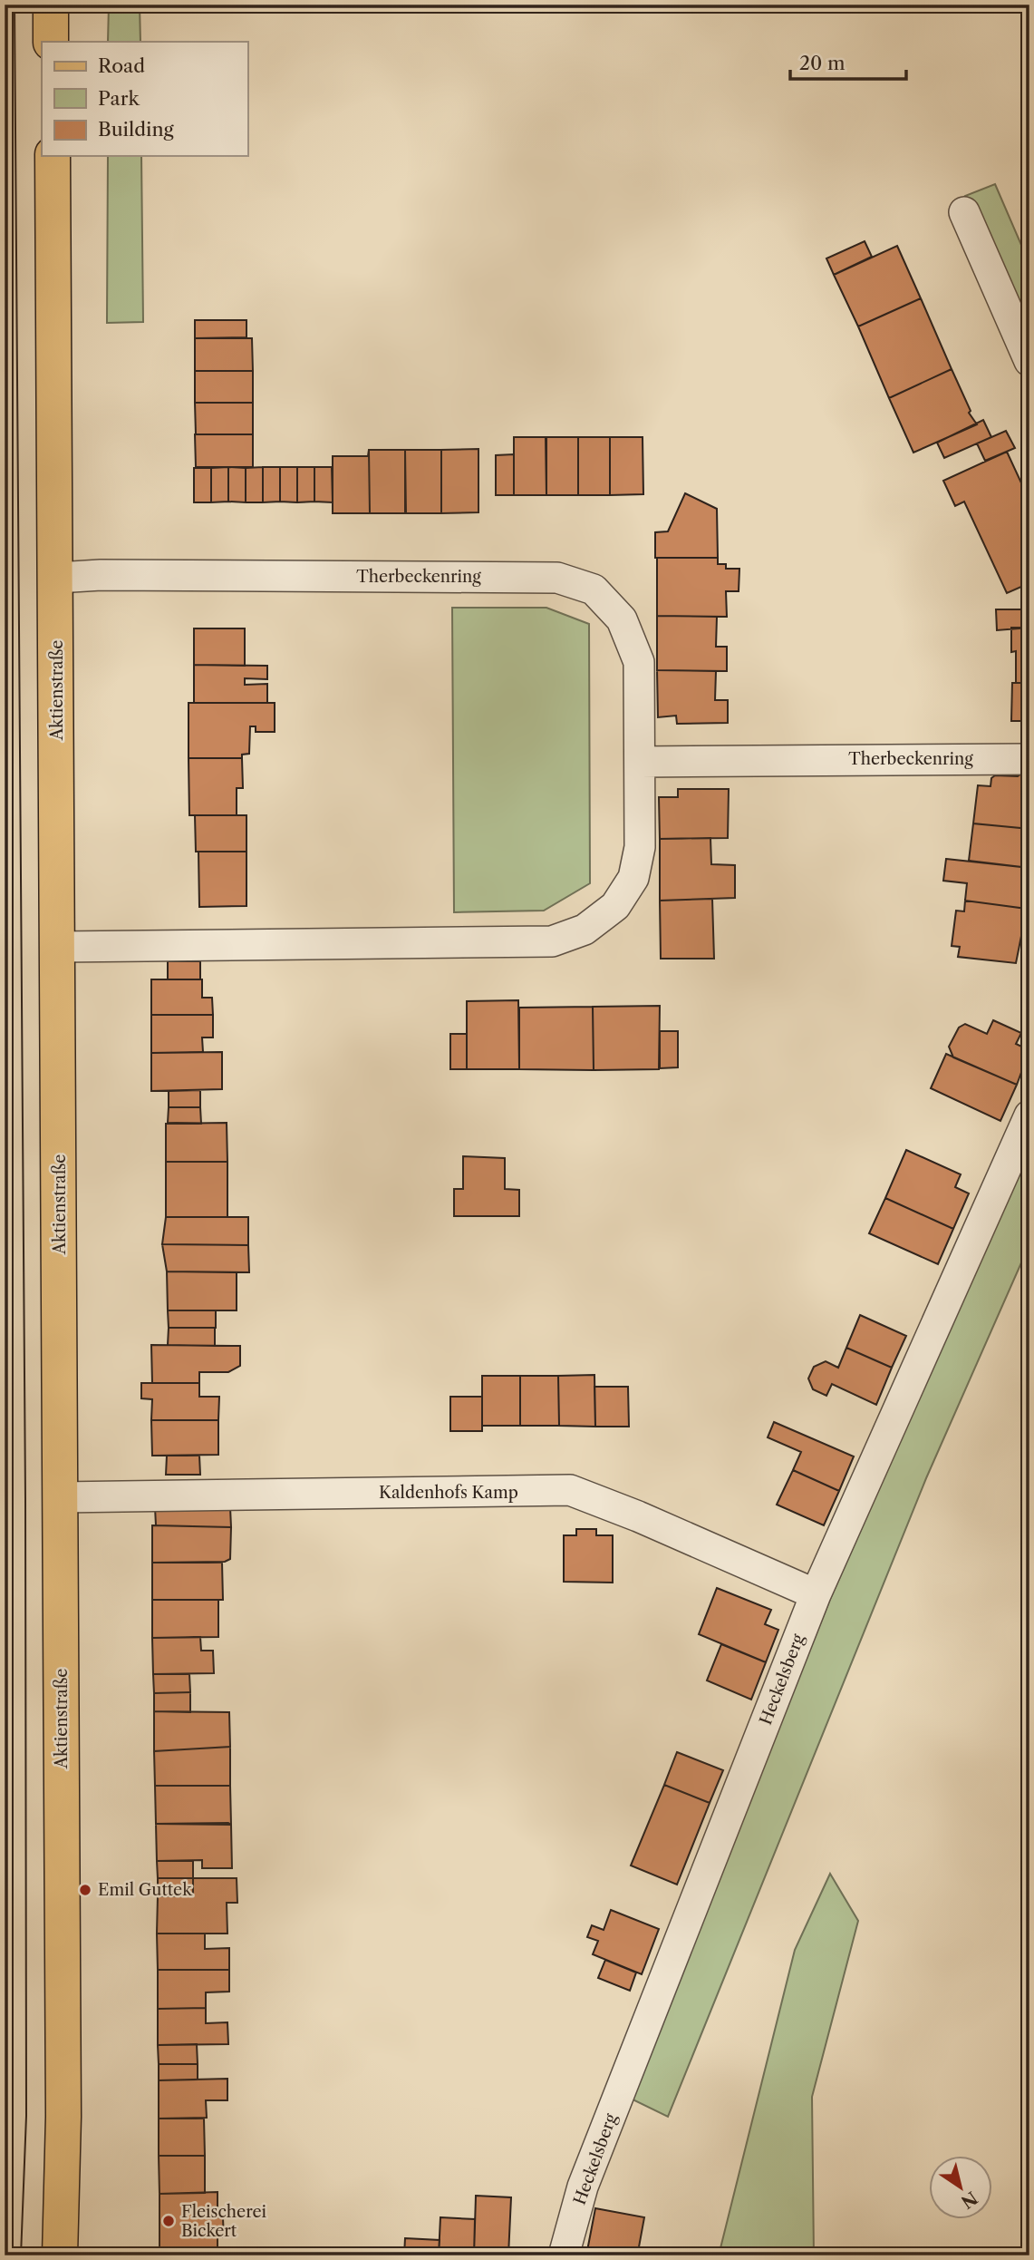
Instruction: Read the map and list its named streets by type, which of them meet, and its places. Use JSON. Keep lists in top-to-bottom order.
{
  "streets": {
    "main road": ["Aktienstraße"],
    "street": ["Therbeckenring", "Kaldenhofs Kamp", "Heckelsberg"]
  },
  "crossings": [
    ["Therbeckenring", "Aktienstraße"],
    ["Aktienstraße", "Kaldenhofs Kamp"],
    ["Kaldenhofs Kamp", "Heckelsberg"]
  ],
  "places": ["Emil Guttek", "Fleischerei Bickert"],
  "legend": ["Road", "Park", "Building"],
  "scale_bar": "20 m",
  "north": "bottom right"
}
